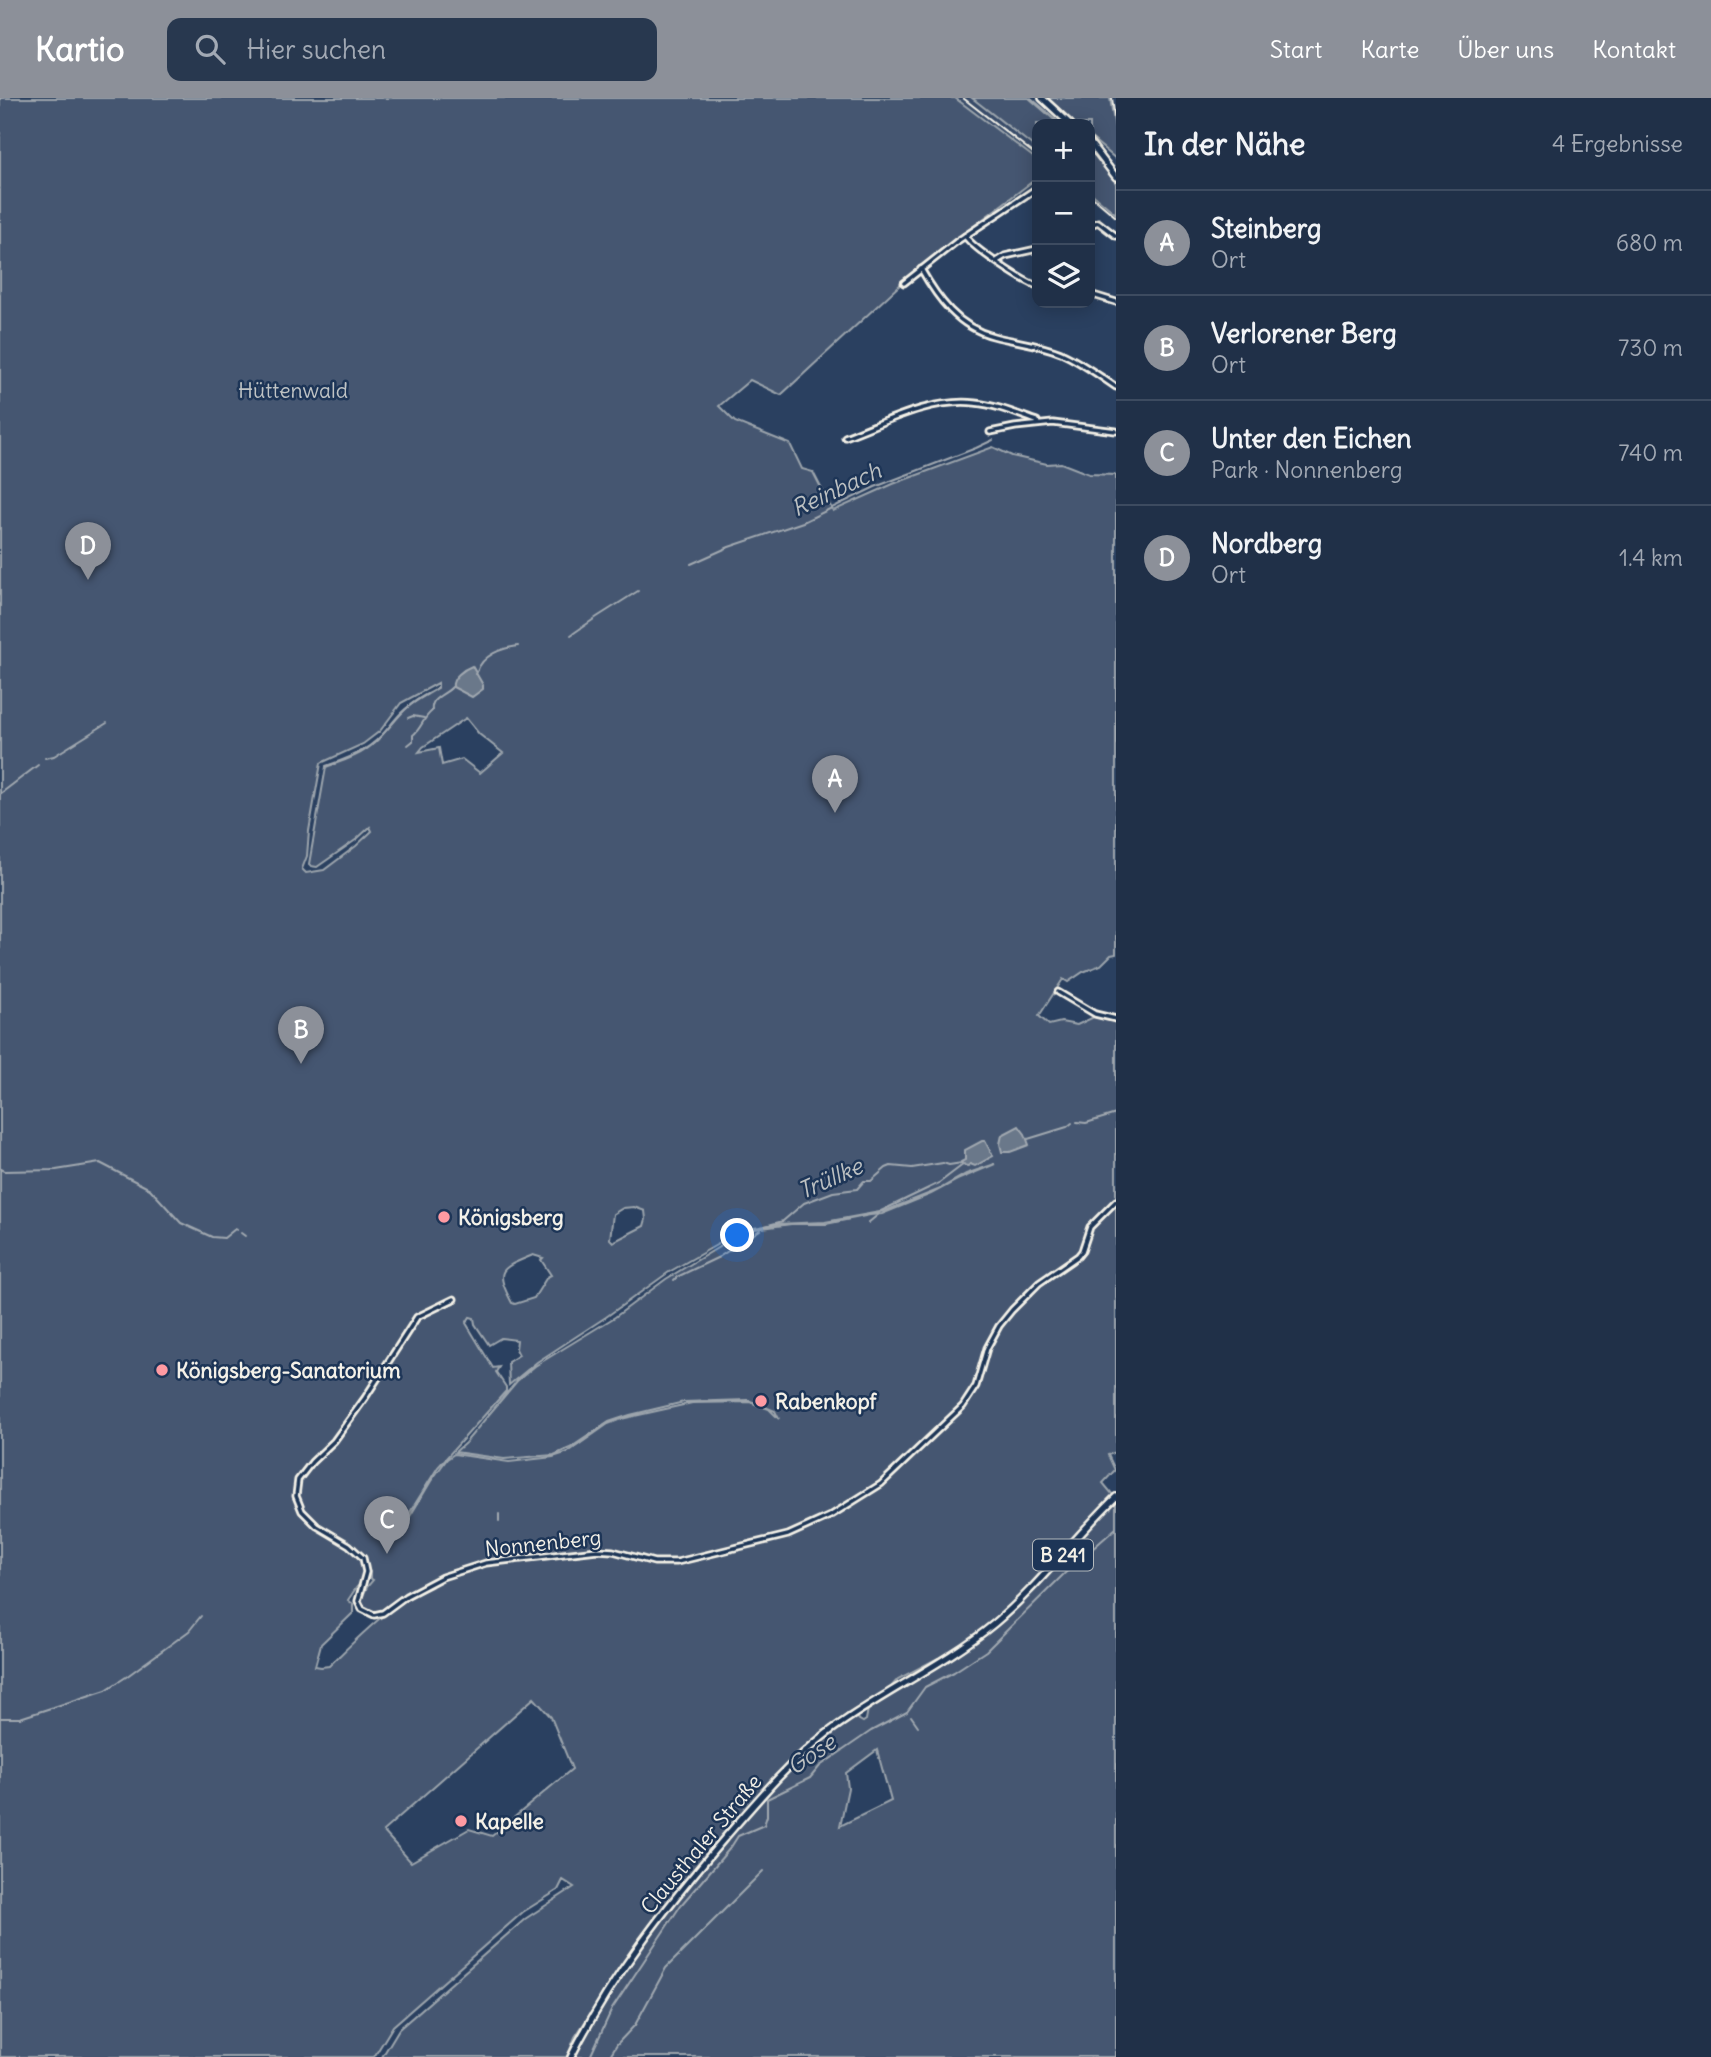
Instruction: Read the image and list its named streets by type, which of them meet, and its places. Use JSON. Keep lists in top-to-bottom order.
{
  "streets": {
    "main road": ["B 241", "Clausthaler Straße"],
    "street": ["Nonnenberg"]
  },
  "water": ["Reinbach", "Trüllke", "Gose"],
  "parks": ["Hüttenwald"],
  "places": [
    "Königsberg",
    "Königsberg-Sanatorium",
    "Rabenkopf",
    "Kapelle"
  ],
  "page": {
    "header": "Kartio",
    "search": "Hier suchen",
    "nav": [
      "Start",
      "Karte",
      "Über uns",
      "Kontakt"
    ],
    "heading": ["In der Nähe", "4 Ergebnisse"],
    "map_buttons": ["+", "−"],
    "list": [
      {
        "mark": "A",
        "name": "Steinberg",
        "note": "Ort",
        "value": "680 m"
      },
      {
        "mark": "B",
        "name": "Verlorener Berg",
        "note": "Ort",
        "value": "730 m"
      },
      {
        "mark": "C",
        "name": "Unter den Eichen",
        "note": "Park · Nonnenberg",
        "value": "740 m"
      },
      {
        "mark": "D",
        "name": "Nordberg",
        "note": "Ort",
        "value": "1.4 km"
      }
    ],
    "pins": [
      "D",
      "A",
      "B",
      "C"
    ]
  }
}
